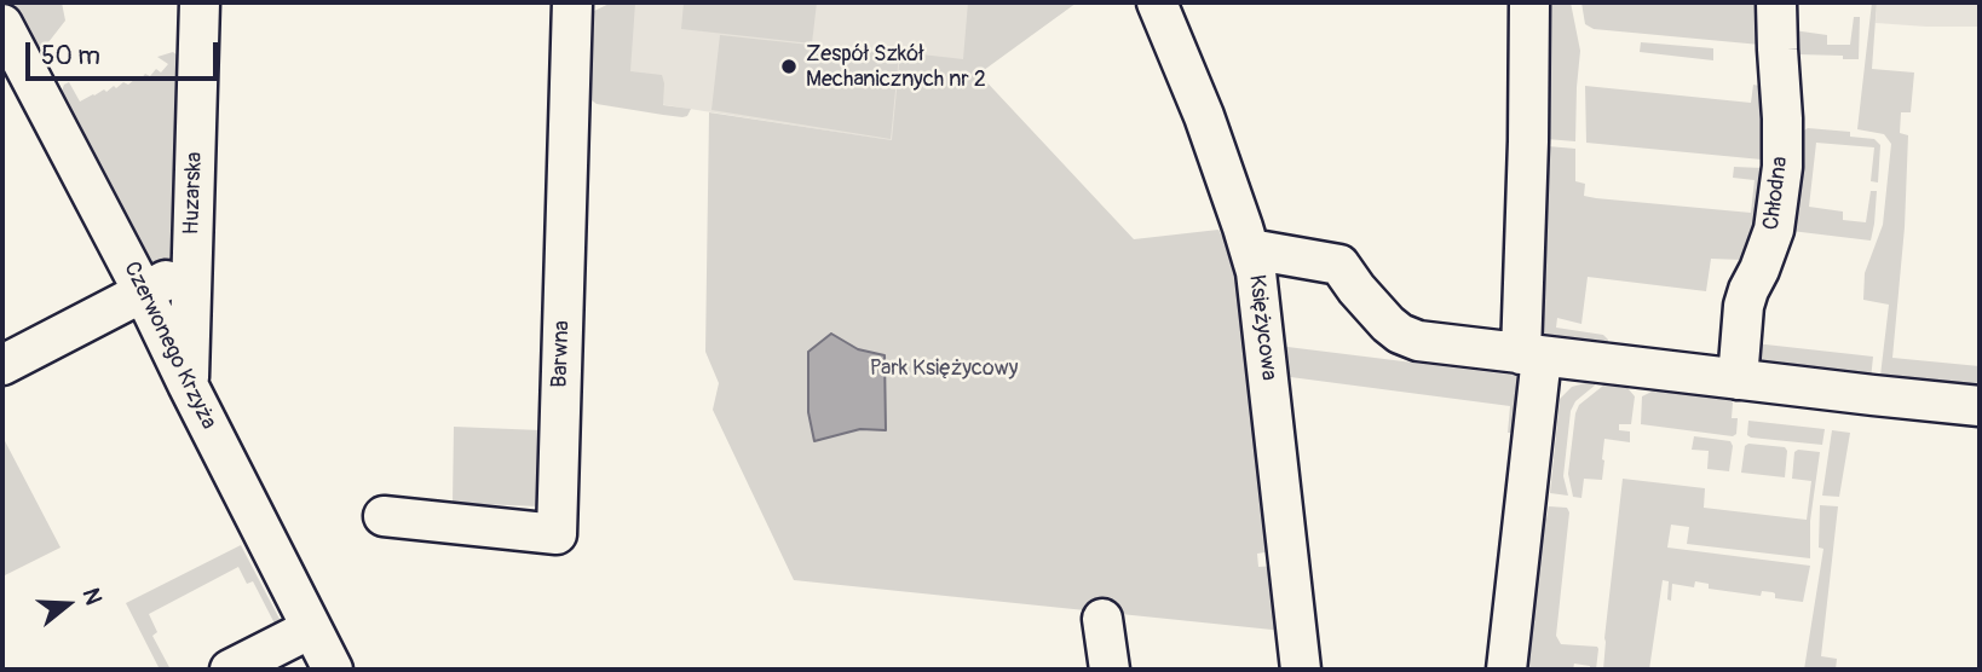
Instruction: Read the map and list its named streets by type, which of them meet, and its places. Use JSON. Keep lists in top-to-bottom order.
{
  "streets": {
    "street": [
      "Huzarska",
      "Chłodna",
      "Księżycowa",
      "Czerwonego Krzyża",
      "Barwna"
    ]
  },
  "crossings": [
    ["Huzarska", "Czerwonego Krzyża"]
  ],
  "parks": ["Park Księżycowy"],
  "places": ["Zespół Szkół Mechanicznych nr 2"],
  "scale_bar": "50 m",
  "north": "right"
}
